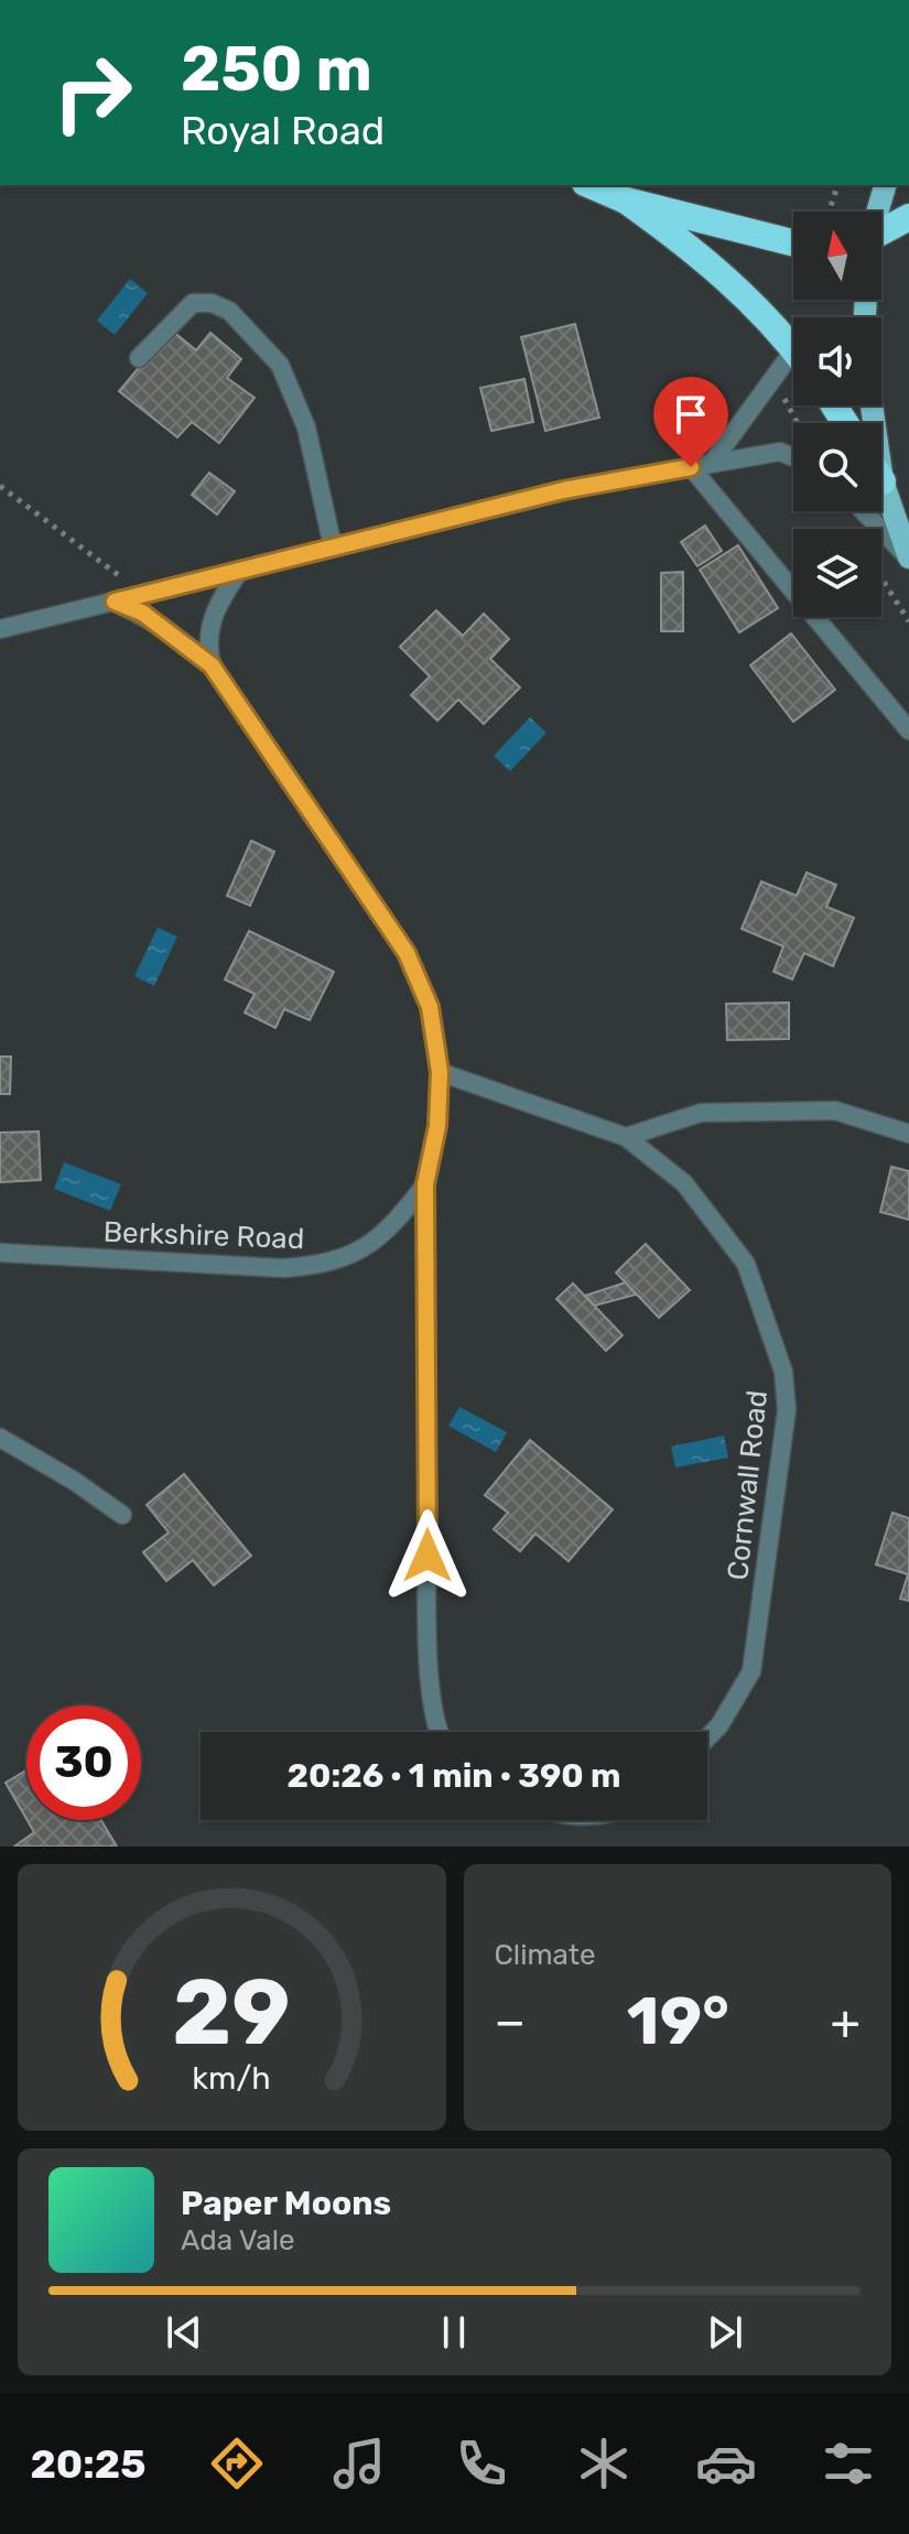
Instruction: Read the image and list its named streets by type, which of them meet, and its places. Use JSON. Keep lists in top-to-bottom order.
{
  "streets": {
    "street": ["Berkshire Road", "Cornwall Road"]
  },
  "north": "top",
  "page": {
    "turn": ["250 m", "Royal Road"],
    "limit": "30",
    "trip": "20:26 · 1 min · 390 m",
    "tile": "Climate",
    "heat": ["−", "19°", "+"],
    "song": ["Paper Moons", "Ada Vale"],
    "tabs": "20:25",
    "gauge": ["29", "km/h"]
  }
}
